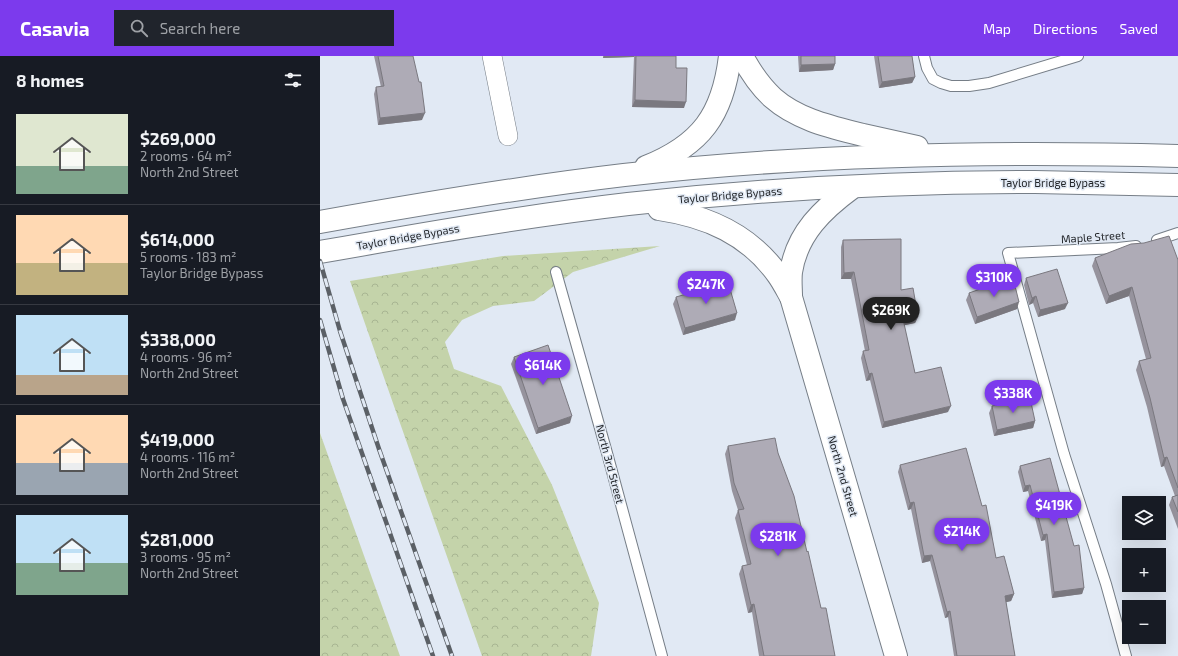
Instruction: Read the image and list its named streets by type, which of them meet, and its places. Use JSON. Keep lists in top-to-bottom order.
{
  "streets": {
    "main road": ["Taylor Bridge Bypass", "North 2nd Street"],
    "lane": ["Maple Street", "North 3rd Street"]
  },
  "page": {
    "header": "Casavia",
    "search": "Search here",
    "nav": ["Map", "Directions", "Saved"],
    "heading": "8 homes",
    "list": [
      {
        "name": "$269,000",
        "note": "2 rooms · 64 m² · North 2nd Street"
      },
      {
        "name": "$614,000",
        "note": "5 rooms · 183 m² · Taylor Bridge Bypass"
      },
      {
        "name": "$338,000",
        "note": "4 rooms · 96 m² · North 2nd Street"
      },
      {
        "name": "$419,000",
        "note": "4 rooms · 116 m² · North 2nd Street"
      },
      {
        "name": "$281,000",
        "note": "3 rooms · 95 m² · North 2nd Street"
      }
    ],
    "price": [
      "$310K",
      "$247K",
      "$269K",
      "$614K",
      "$338K",
      "$419K",
      "$214K",
      "$281K"
    ],
    "map_buttons": ["+", "−"]
  }
}
